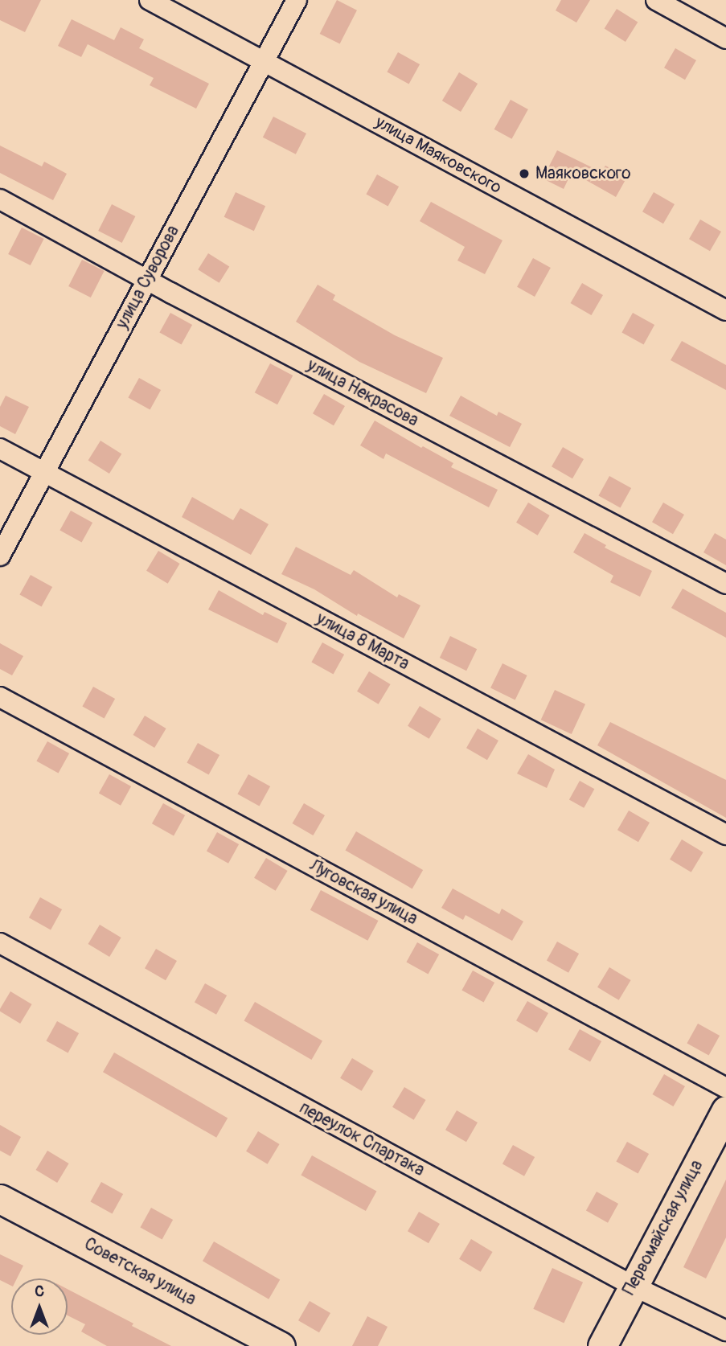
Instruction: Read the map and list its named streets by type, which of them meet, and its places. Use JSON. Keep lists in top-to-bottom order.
{
  "streets": {
    "street": [
      "улица Маяковского",
      "улица Суворова",
      "улица Некрасова",
      "улица 8 Марта",
      "Луговская улица",
      "переулок Спартака",
      "Первомайская улица",
      "Советская улица"
    ]
  },
  "crossings": [
    ["улица Маяковского", "улица Суворова"],
    ["улица Суворова", "улица Некрасова"],
    ["улица Суворова", "улица 8 Марта"],
    ["переулок Спартака", "Первомайская улица"]
  ],
  "places": ["Маяковского"],
  "north": "top"
}
